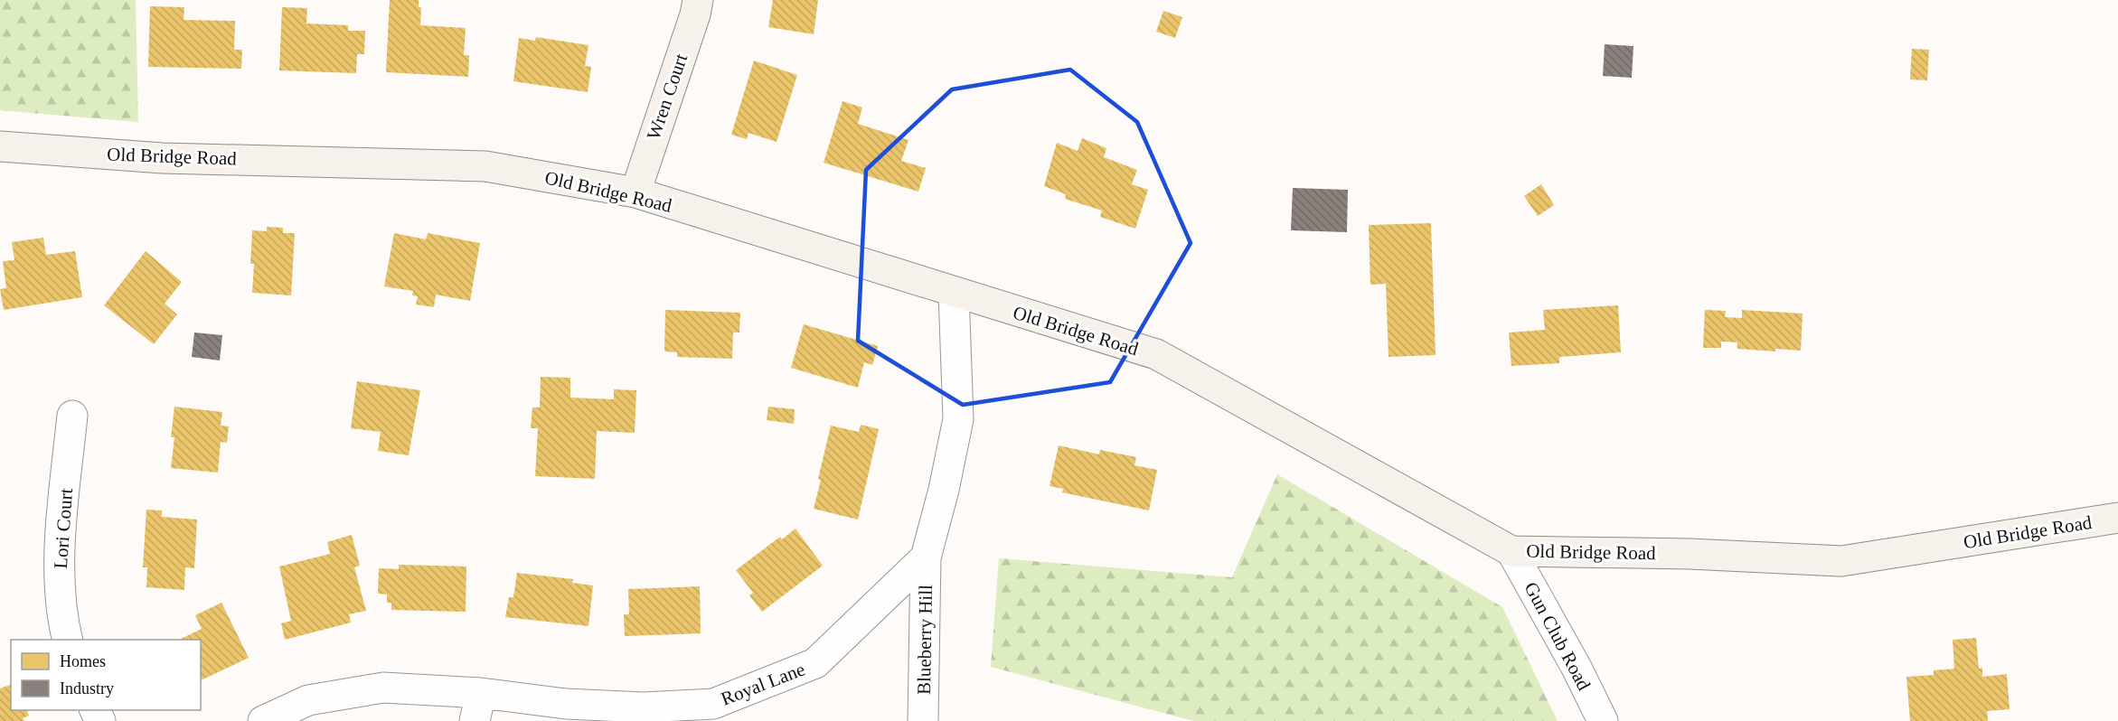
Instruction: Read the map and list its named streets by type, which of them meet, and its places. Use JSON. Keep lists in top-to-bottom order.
{
  "streets": {
    "street": [
      "Wren Court",
      "Old Bridge Road",
      "Lori Court",
      "Gun Club Road",
      "Blueberry Hill",
      "Royal Lane"
    ]
  },
  "crossings": [
    ["Wren Court", "Old Bridge Road"],
    ["Old Bridge Road", "Gun Club Road"],
    ["Blueberry Hill", "Royal Lane"]
  ],
  "legend": ["Homes", "Industry"]
}
